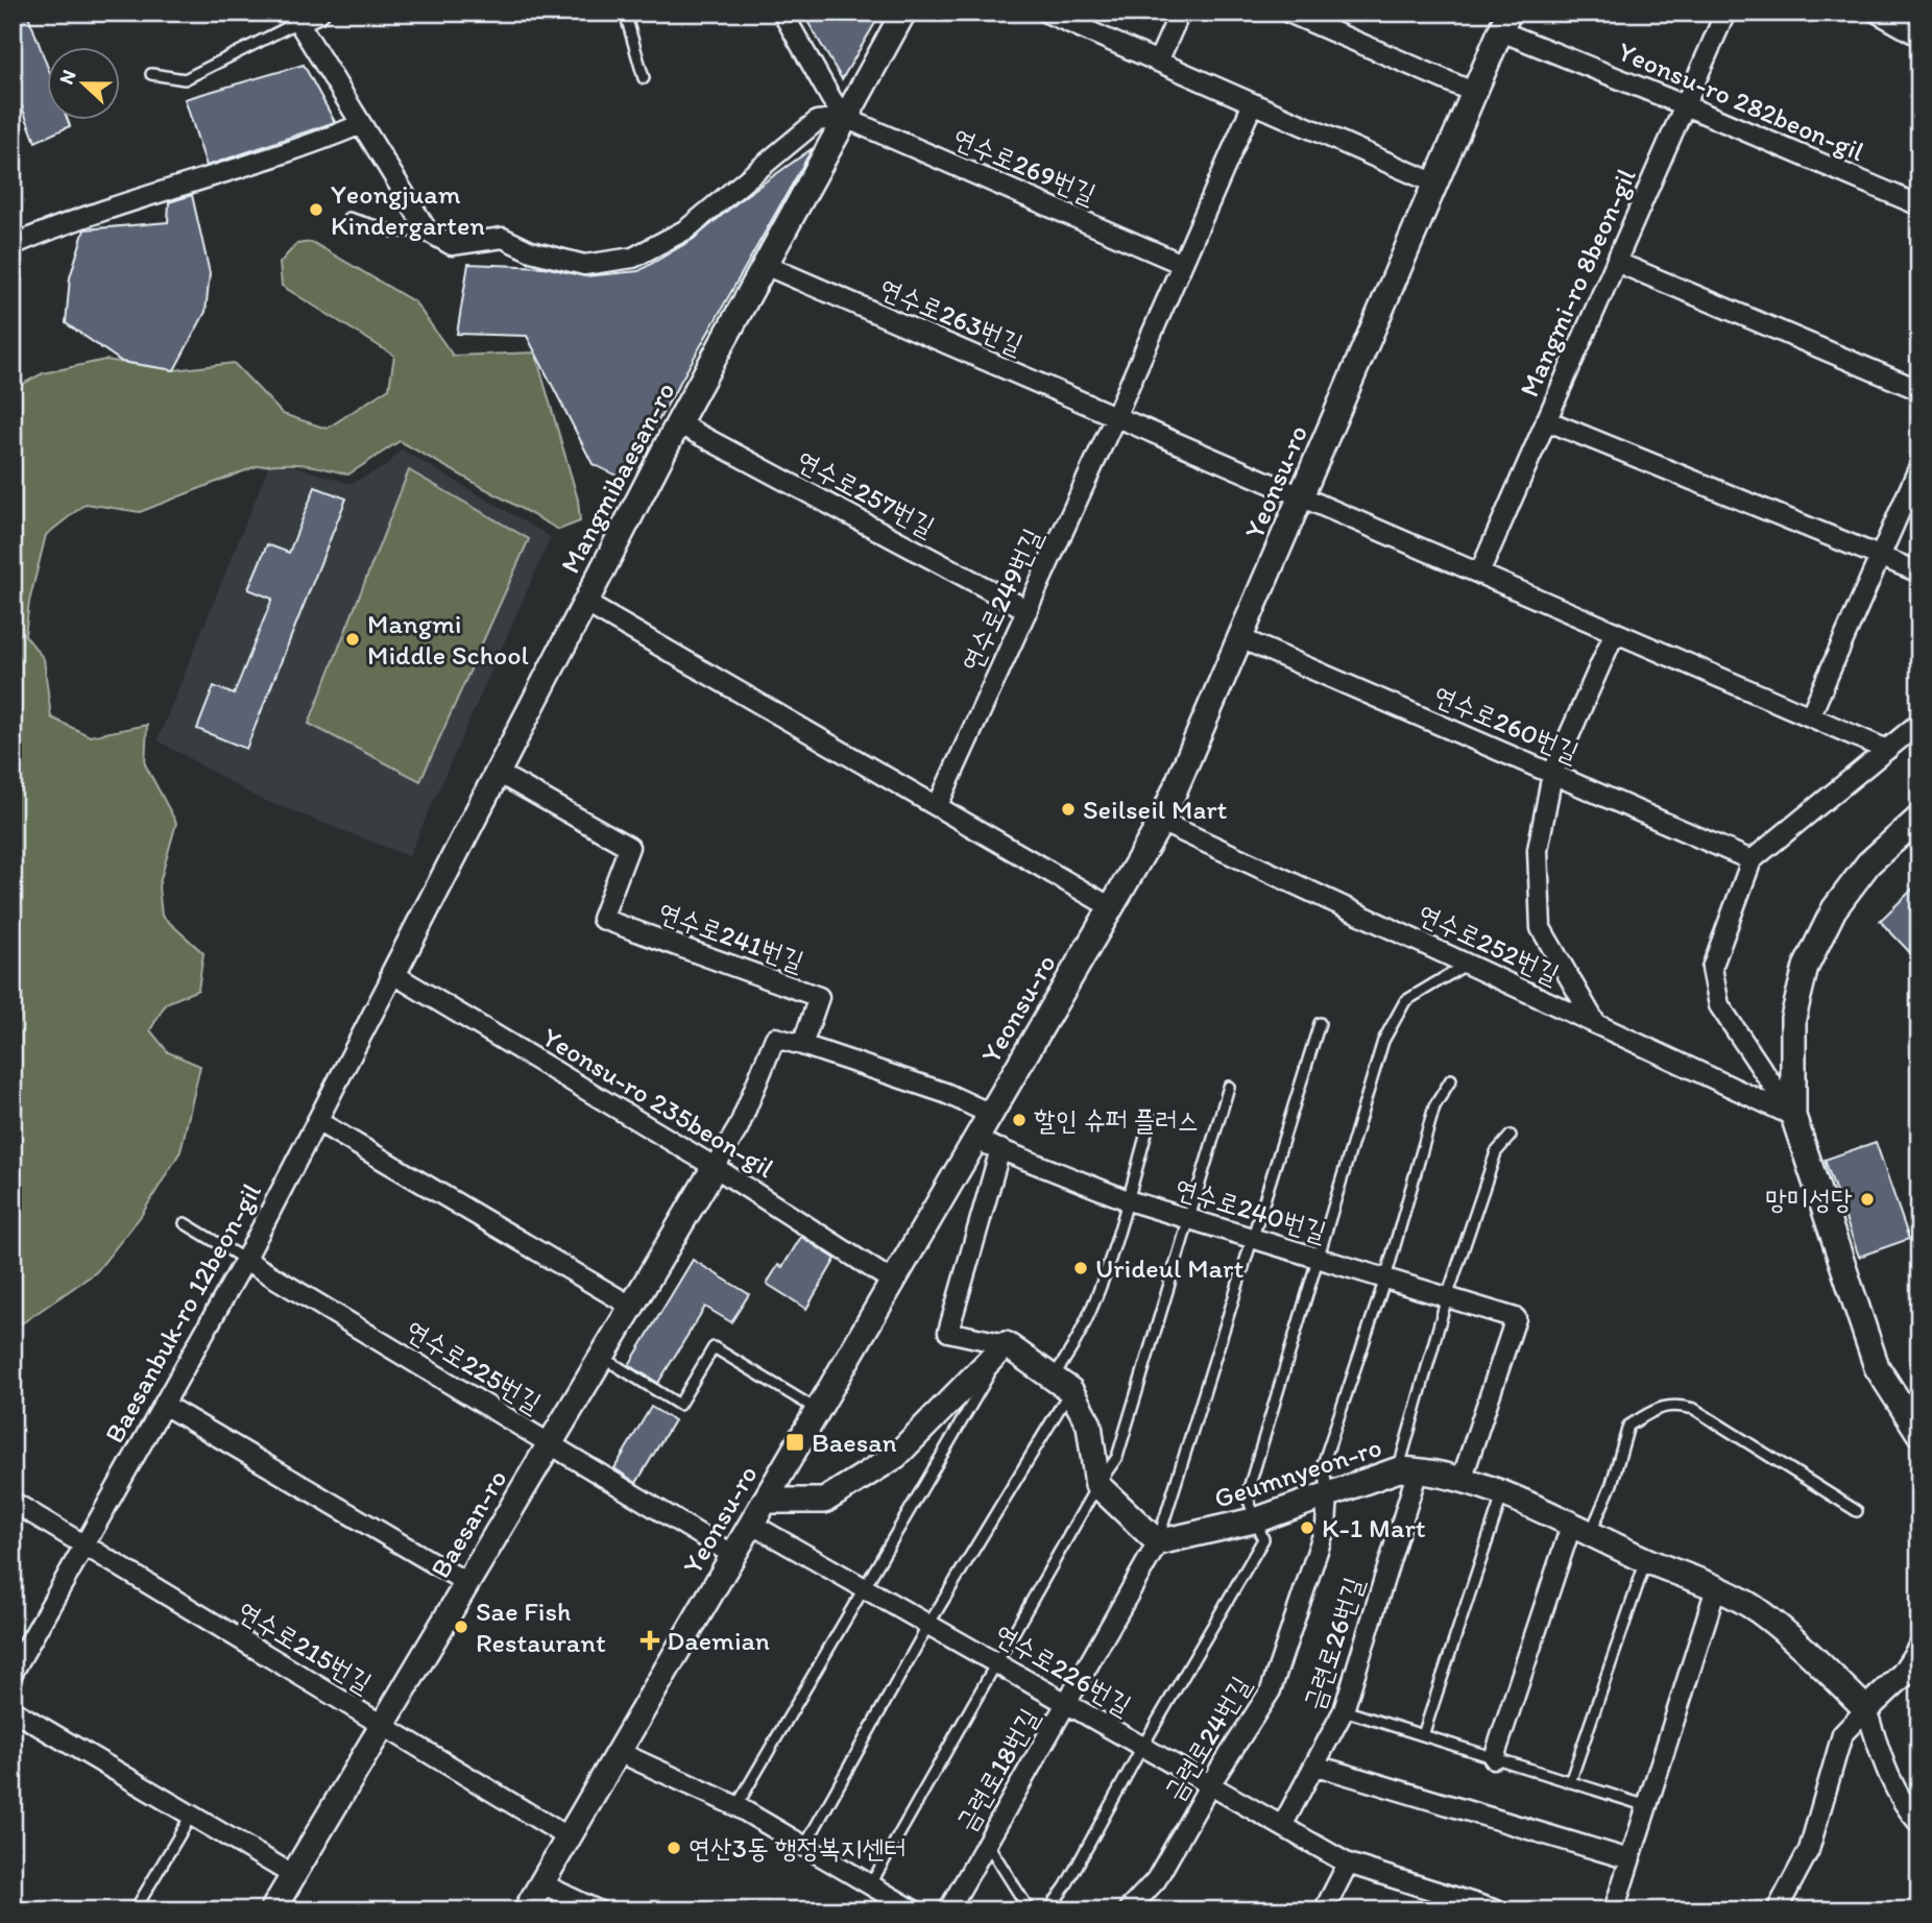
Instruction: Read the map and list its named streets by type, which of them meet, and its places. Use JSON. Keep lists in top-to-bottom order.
{
  "streets": {
    "street": [
      "Yeonsu-ro 282beon-gil",
      "연수로269번길",
      "Mangmi-ro 8beon-gil",
      "연수로263번길",
      "Mangmibaesan-ro",
      "Yeonsu-ro",
      "연수로257번길",
      "연수로249번길",
      "연수로260번길",
      "연수로241번길",
      "연수로252번길",
      "Yeonsu-ro 235beon-gil",
      "연수로240번길",
      "Baesanbuk-ro 12beon-gil",
      "연수로225번길",
      "Geumnyeon-ro",
      "Baesan-ro",
      "금련로26번길",
      "연수로215번길",
      "연수로226번길",
      "금련로24번길",
      "금련로18번길"
    ]
  },
  "crossings": [
    ["Yeonsu-ro 282beon-gil", "Mangmi-ro 8beon-gil"],
    ["Yeonsu-ro 282beon-gil", "Yeonsu-ro"],
    ["연수로269번길", "Mangmibaesan-ro"],
    ["Mangmi-ro 8beon-gil", "연수로263번길"],
    ["연수로263번길", "Mangmibaesan-ro"],
    ["연수로263번길", "Yeonsu-ro"],
    ["연수로263번길", "연수로249번길"],
    ["Mangmibaesan-ro", "연수로257번길"],
    ["Mangmibaesan-ro", "연수로241번길"],
    ["Mangmibaesan-ro", "Yeonsu-ro 235beon-gil"],
    ["Mangmibaesan-ro", "Baesanbuk-ro 12beon-gil"],
    ["Yeonsu-ro", "연수로260번길"],
    ["Yeonsu-ro", "연수로252번길"],
    ["Yeonsu-ro", "Yeonsu-ro 235beon-gil"],
    ["Yeonsu-ro", "연수로240번길"],
    ["Yeonsu-ro", "연수로225번길"],
    ["Yeonsu-ro", "연수로215번길"],
    ["Yeonsu-ro", "연수로226번길"],
    ["연수로257번길", "연수로249번길"],
    ["Yeonsu-ro 235beon-gil", "Baesanbuk-ro 12beon-gil"],
    ["Yeonsu-ro 235beon-gil", "Baesan-ro"],
    ["연수로240번길", "Geumnyeon-ro"],
    ["Baesanbuk-ro 12beon-gil", "연수로225번길"],
    ["Baesanbuk-ro 12beon-gil", "연수로215번길"],
    ["연수로225번길", "Baesan-ro"],
    ["Geumnyeon-ro", "금련로26번길"],
    ["Geumnyeon-ro", "금련로24번길"],
    ["Geumnyeon-ro", "금련로18번길"],
    ["Baesan-ro", "연수로215번길"],
    ["금련로26번길", "연수로226번길"],
    ["연수로226번길", "금련로24번길"],
    ["연수로226번길", "금련로18번길"]
  ],
  "places": {
    "other": [
      "Yeongjuam Kindergarten",
      "Mangmi Middle School",
      "Seilseil Mart",
      "할인 슈퍼 플러스",
      "망미성당",
      "Urideul Mart",
      "K-1 Mart",
      "Sae Fish Restaurant",
      "연산3동 행정복지센터"
    ],
    "transit": ["Baesan"],
    "health": ["Daemian"]
  },
  "north": "left"
}
